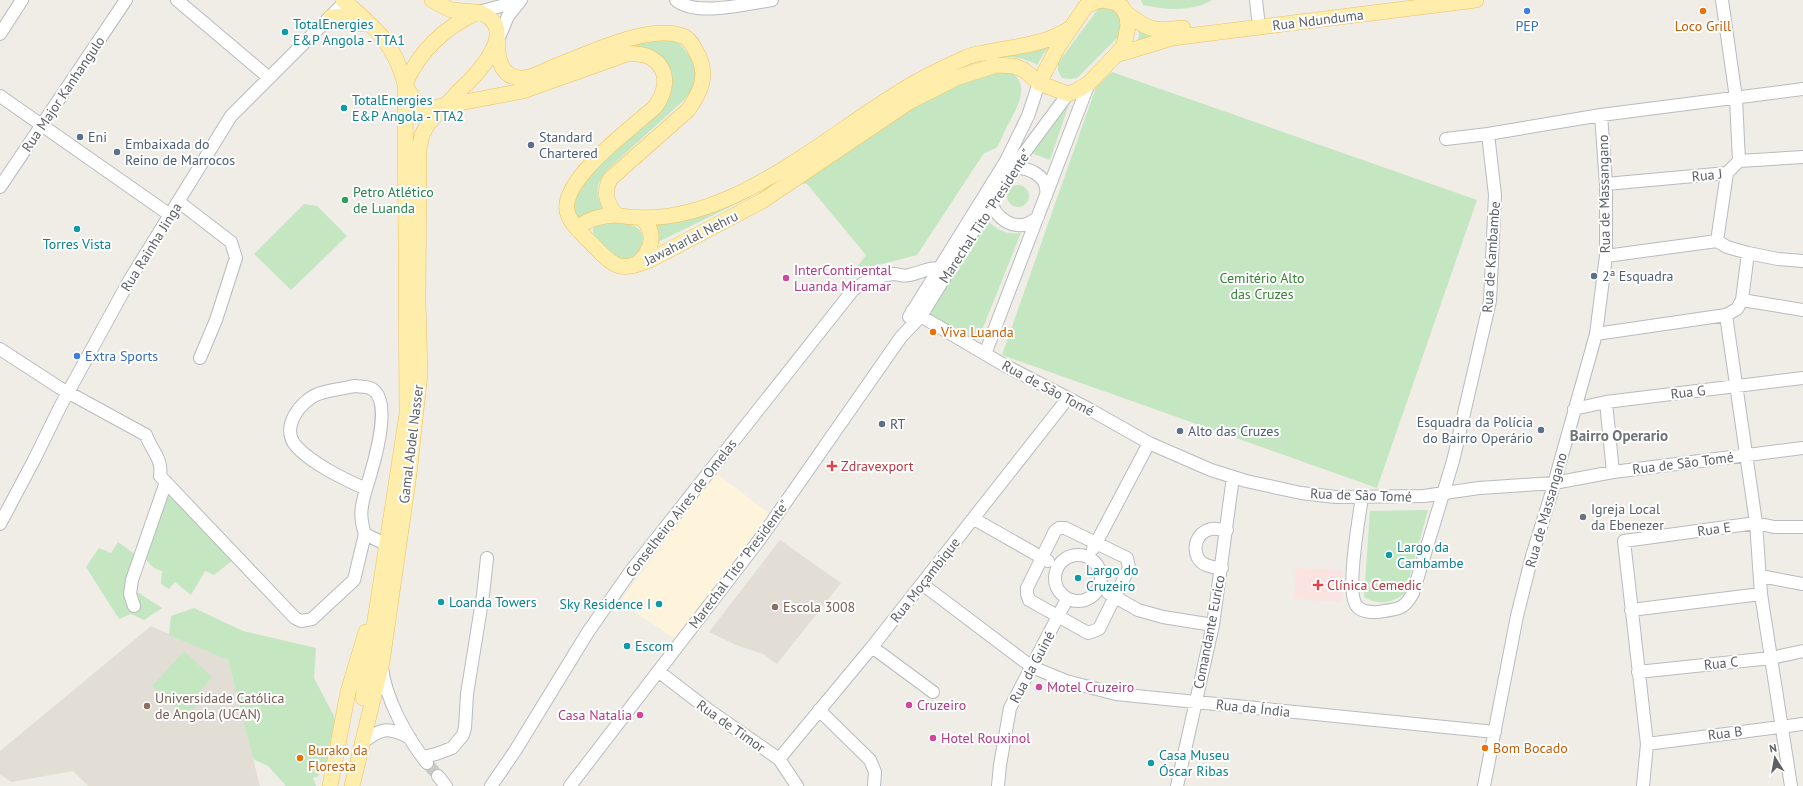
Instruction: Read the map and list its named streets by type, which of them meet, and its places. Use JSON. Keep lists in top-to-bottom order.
{
  "streets": {
    "main road": ["Rua Ndunduma", "Jawaharlal Nehru", "Gamal Abdel Nasser"],
    "street": [
      "Rua Major Kanhangulo",
      "Rua J",
      "Rua de Massangano",
      "Marechal Tito \"Presidente\"",
      "Rua Rainha Jinga",
      "Rua de Kambambe",
      "Rua de São Tomé",
      "Rua G",
      "Conselheiro Aires de Omelas",
      "Rua E",
      "Rua Moçambique",
      "Comandante Eurico",
      "Rua C",
      "Rua da Guiné",
      "Rua da Índia",
      "Rua de Timor",
      "Rua B"
    ]
  },
  "crossings": [
    ["Rua J", "Rua de Massangano"],
    ["Rua de Massangano", "Rua de São Tomé"],
    ["Rua de Massangano", "Rua G"],
    ["Rua de Massangano", "Rua da Índia"],
    ["Marechal Tito \"Presidente\"", "Jawaharlal Nehru"],
    ["Marechal Tito \"Presidente\"", "Rua de São Tomé"],
    ["Marechal Tito \"Presidente\"", "Rua de Timor"],
    ["Jawaharlal Nehru", "Gamal Abdel Nasser"],
    ["Rua de Kambambe", "Rua de São Tomé"],
    ["Rua de São Tomé", "Rua Moçambique"],
    ["Rua de São Tomé", "Comandante Eurico"],
    ["Rua Moçambique", "Rua da Índia"],
    ["Rua Moçambique", "Rua de Timor"],
    ["Comandante Eurico", "Rua da Índia"],
    ["Rua da Guiné", "Rua da Índia"]
  ],
  "districts": ["Bairro Operario"],
  "parks": ["Cemitério Alto das Cruzes"],
  "places": {
    "other": [
      "PEP",
      "Loco Grill",
      "TotalEnergies E&P Angola - TTA1",
      "TotalEnergies E&P Angola - TTA2",
      "Eni",
      "Standard Chartered",
      "Embaixada do Reino de Marrocos",
      "Petro Atlético de Luanda",
      "Torres Vista",
      "2ª Esquadra",
      "InterContinental Luanda Miramar",
      "Viva Luanda",
      "Extra Sports",
      "RT",
      "Esquadra da Polícia do Bairro Operário",
      "Alto das Cruzes",
      "Igreja Local da Ebenezer",
      "Largo da Cambambe",
      "Largo do Cruzeiro",
      "Loanda Towers",
      "Sky Residence I",
      "Escola 3008",
      "Escom",
      "Motel Cruzeiro",
      "Cruzeiro",
      "Universidade Católica de Angola (UCAN)",
      "Casa Natalia",
      "Hotel Rouxinol",
      "Bom Bocado",
      "Burako da Floresta",
      "Casa Museu Óscar Ribas"
    ],
    "health": ["Zdravexport", "Clínica Cemedic"]
  },
  "north": "top"
}
